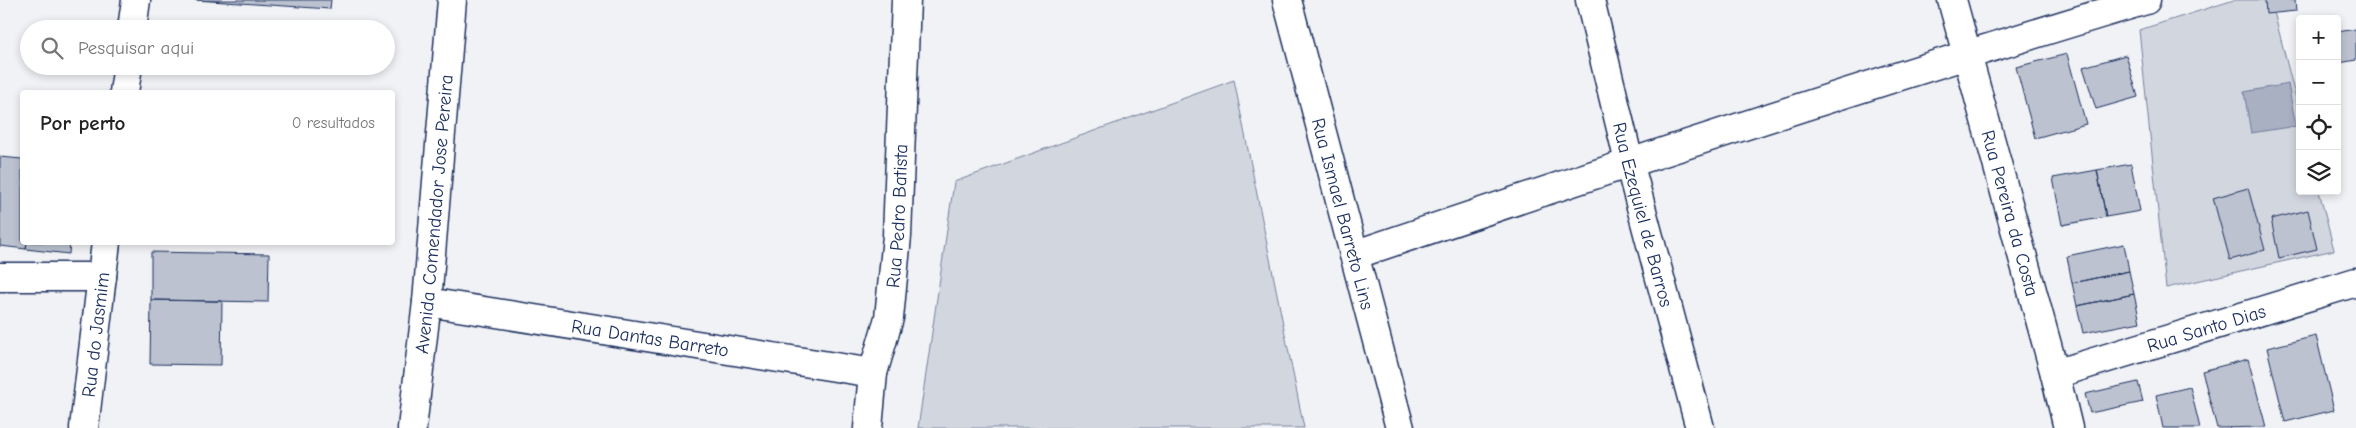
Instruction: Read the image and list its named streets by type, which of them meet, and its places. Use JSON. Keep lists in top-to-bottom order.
{
  "streets": {
    "street": [
      "Avenida Comendador Jose Pereira",
      "Rua Ismael Barreto Lins",
      "Rua Ezequiel de Barros",
      "Rua Pereira da Costa",
      "Rua Pedro Batista",
      "Rua Santo Dias",
      "Rua do Jasmim",
      "Rua Dantas Barreto"
    ]
  },
  "crossings": [
    ["Avenida Comendador Jose Pereira", "Rua Dantas Barreto"],
    ["Rua Pereira da Costa", "Rua Santo Dias"],
    ["Rua Pedro Batista", "Rua Dantas Barreto"]
  ],
  "page": {
    "map_buttons": ["+", "−"],
    "search": "Pesquisar aqui",
    "heading": ["Por perto", "0 resultados"]
  }
}
